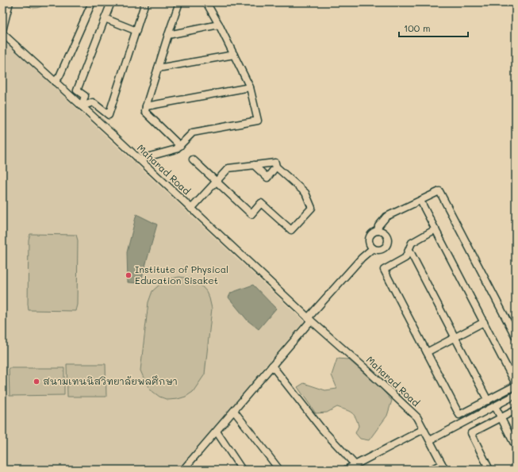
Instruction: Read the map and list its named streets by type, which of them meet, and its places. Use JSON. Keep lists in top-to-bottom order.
{
  "streets": {
    "street": ["Maharad Road"]
  },
  "places": ["Institute of Physical Education Sisaket", "สนามเทนนิสวิทยาลัยพลศึกษา"],
  "scale_bar": "100 m"
}
